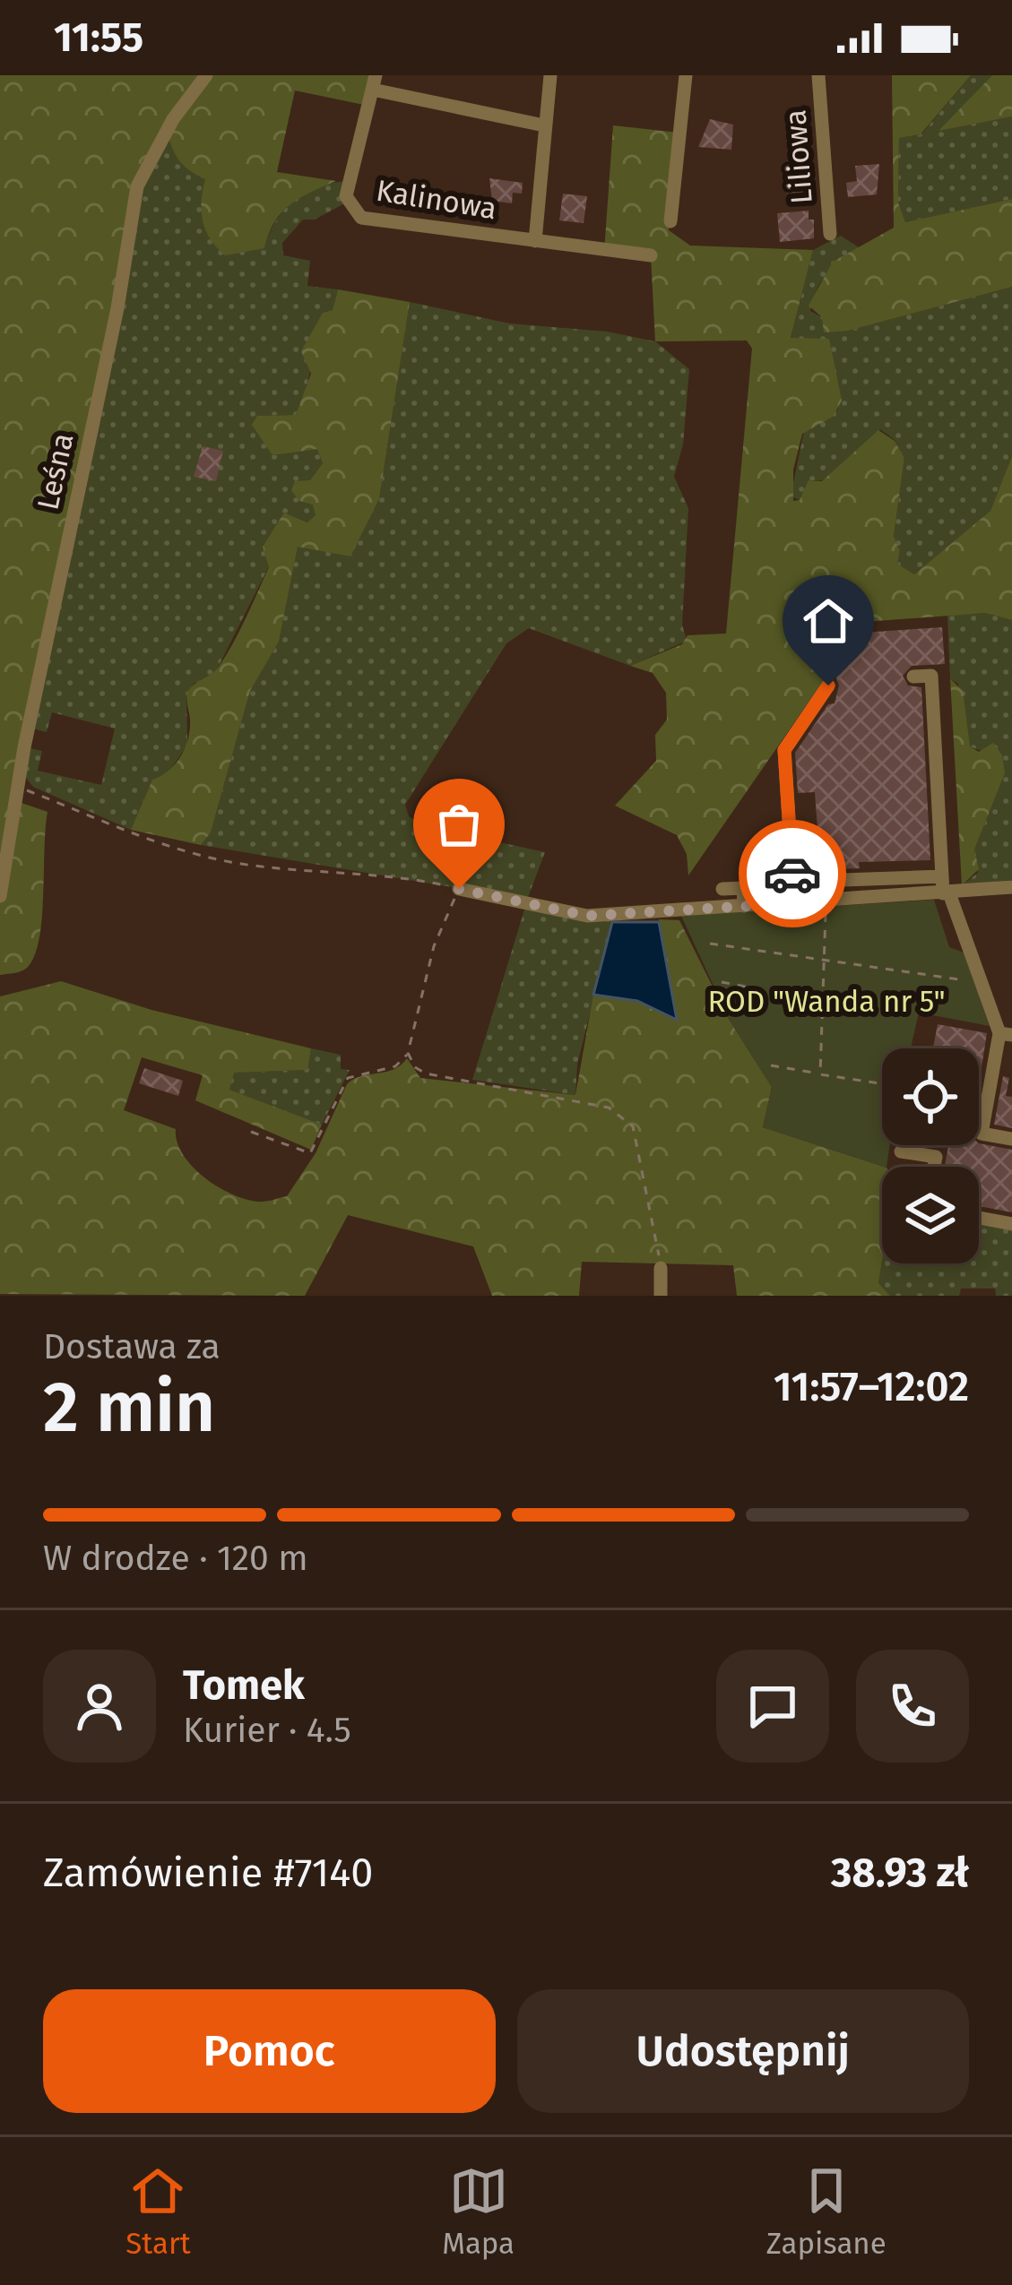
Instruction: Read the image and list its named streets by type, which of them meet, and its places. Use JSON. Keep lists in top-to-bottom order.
{
  "streets": {
    "street": ["Liliowa", "Kalinowa", "Leśna"]
  },
  "parks": ["ROD \"Wanda nr 5\""],
  "page": {
    "status": "11:55",
    "heading": ["2 min", "Dostawa za", "11:57–12:02"],
    "panel": [
      "Tomek",
      "Kurier · 4.5",
      "Zamówienie #7140",
      "38.93 zł"
    ],
    "bar": "W drodze · 120 m",
    "buttons": ["Pomoc", "Udostępnij"],
    "tabs": ["Start", "Mapa", "Zapisane"]
  }
}
